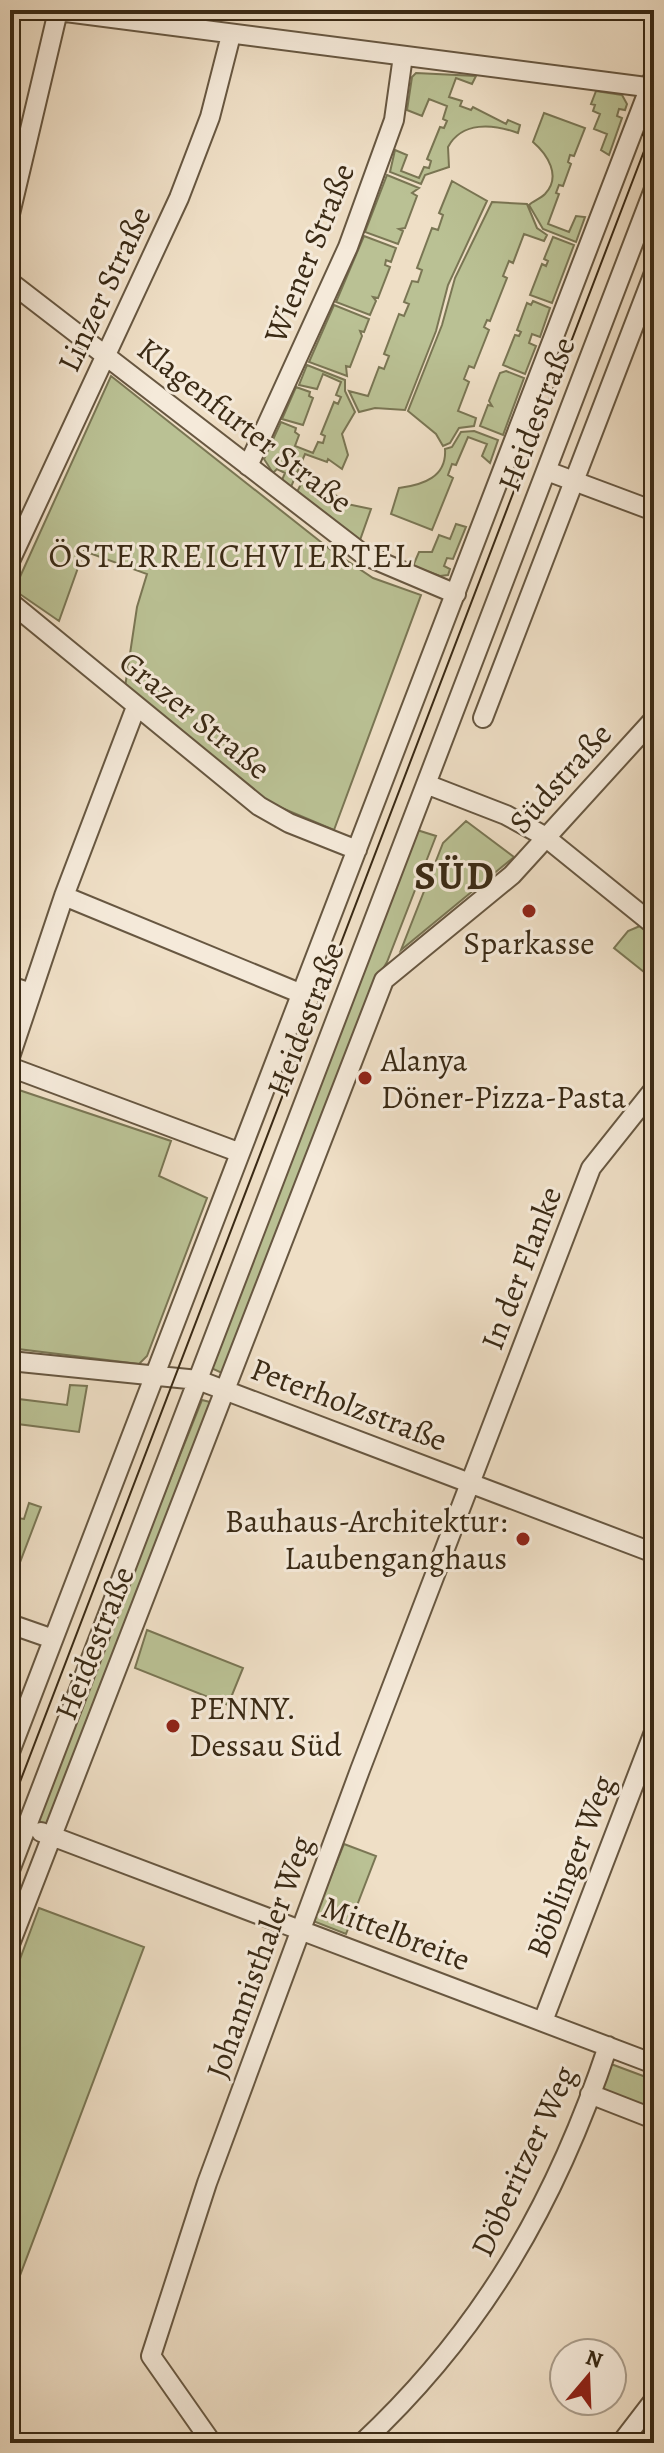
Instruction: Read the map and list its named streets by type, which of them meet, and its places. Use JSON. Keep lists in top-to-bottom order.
{
  "streets": {
    "street": [
      "Wiener Straße",
      "Linzer Straße",
      "Heidestraße",
      "Klagenfurter Straße",
      "Grazer Straße",
      "Südstraße",
      "In der Flanke",
      "Peterholzstraße",
      "Böblinger Weg",
      "Mittelbreite",
      "Johannisthaler Weg",
      "Döberitzer Weg"
    ]
  },
  "crossings": [
    ["Wiener Straße", "Klagenfurter Straße"],
    ["Linzer Straße", "Klagenfurter Straße"],
    ["Heidestraße", "Klagenfurter Straße"],
    ["Heidestraße", "Grazer Straße"],
    ["Heidestraße", "Südstraße"],
    ["Heidestraße", "Peterholzstraße"],
    ["Heidestraße", "Mittelbreite"],
    ["In der Flanke", "Peterholzstraße"],
    ["In der Flanke", "Johannisthaler Weg"],
    ["Peterholzstraße", "Johannisthaler Weg"],
    ["Böblinger Weg", "Mittelbreite"],
    ["Mittelbreite", "Johannisthaler Weg"],
    ["Mittelbreite", "Döberitzer Weg"]
  ],
  "districts": ["ÖSTERREICHVIERTEL", "SÜD"],
  "places": [
    "Sparkasse",
    "Alanya Döner-Pizza-Pasta",
    "Bauhaus-Architektur: Laubenganghaus",
    "PENNY. Dessau Süd"
  ],
  "north": "top"
}
